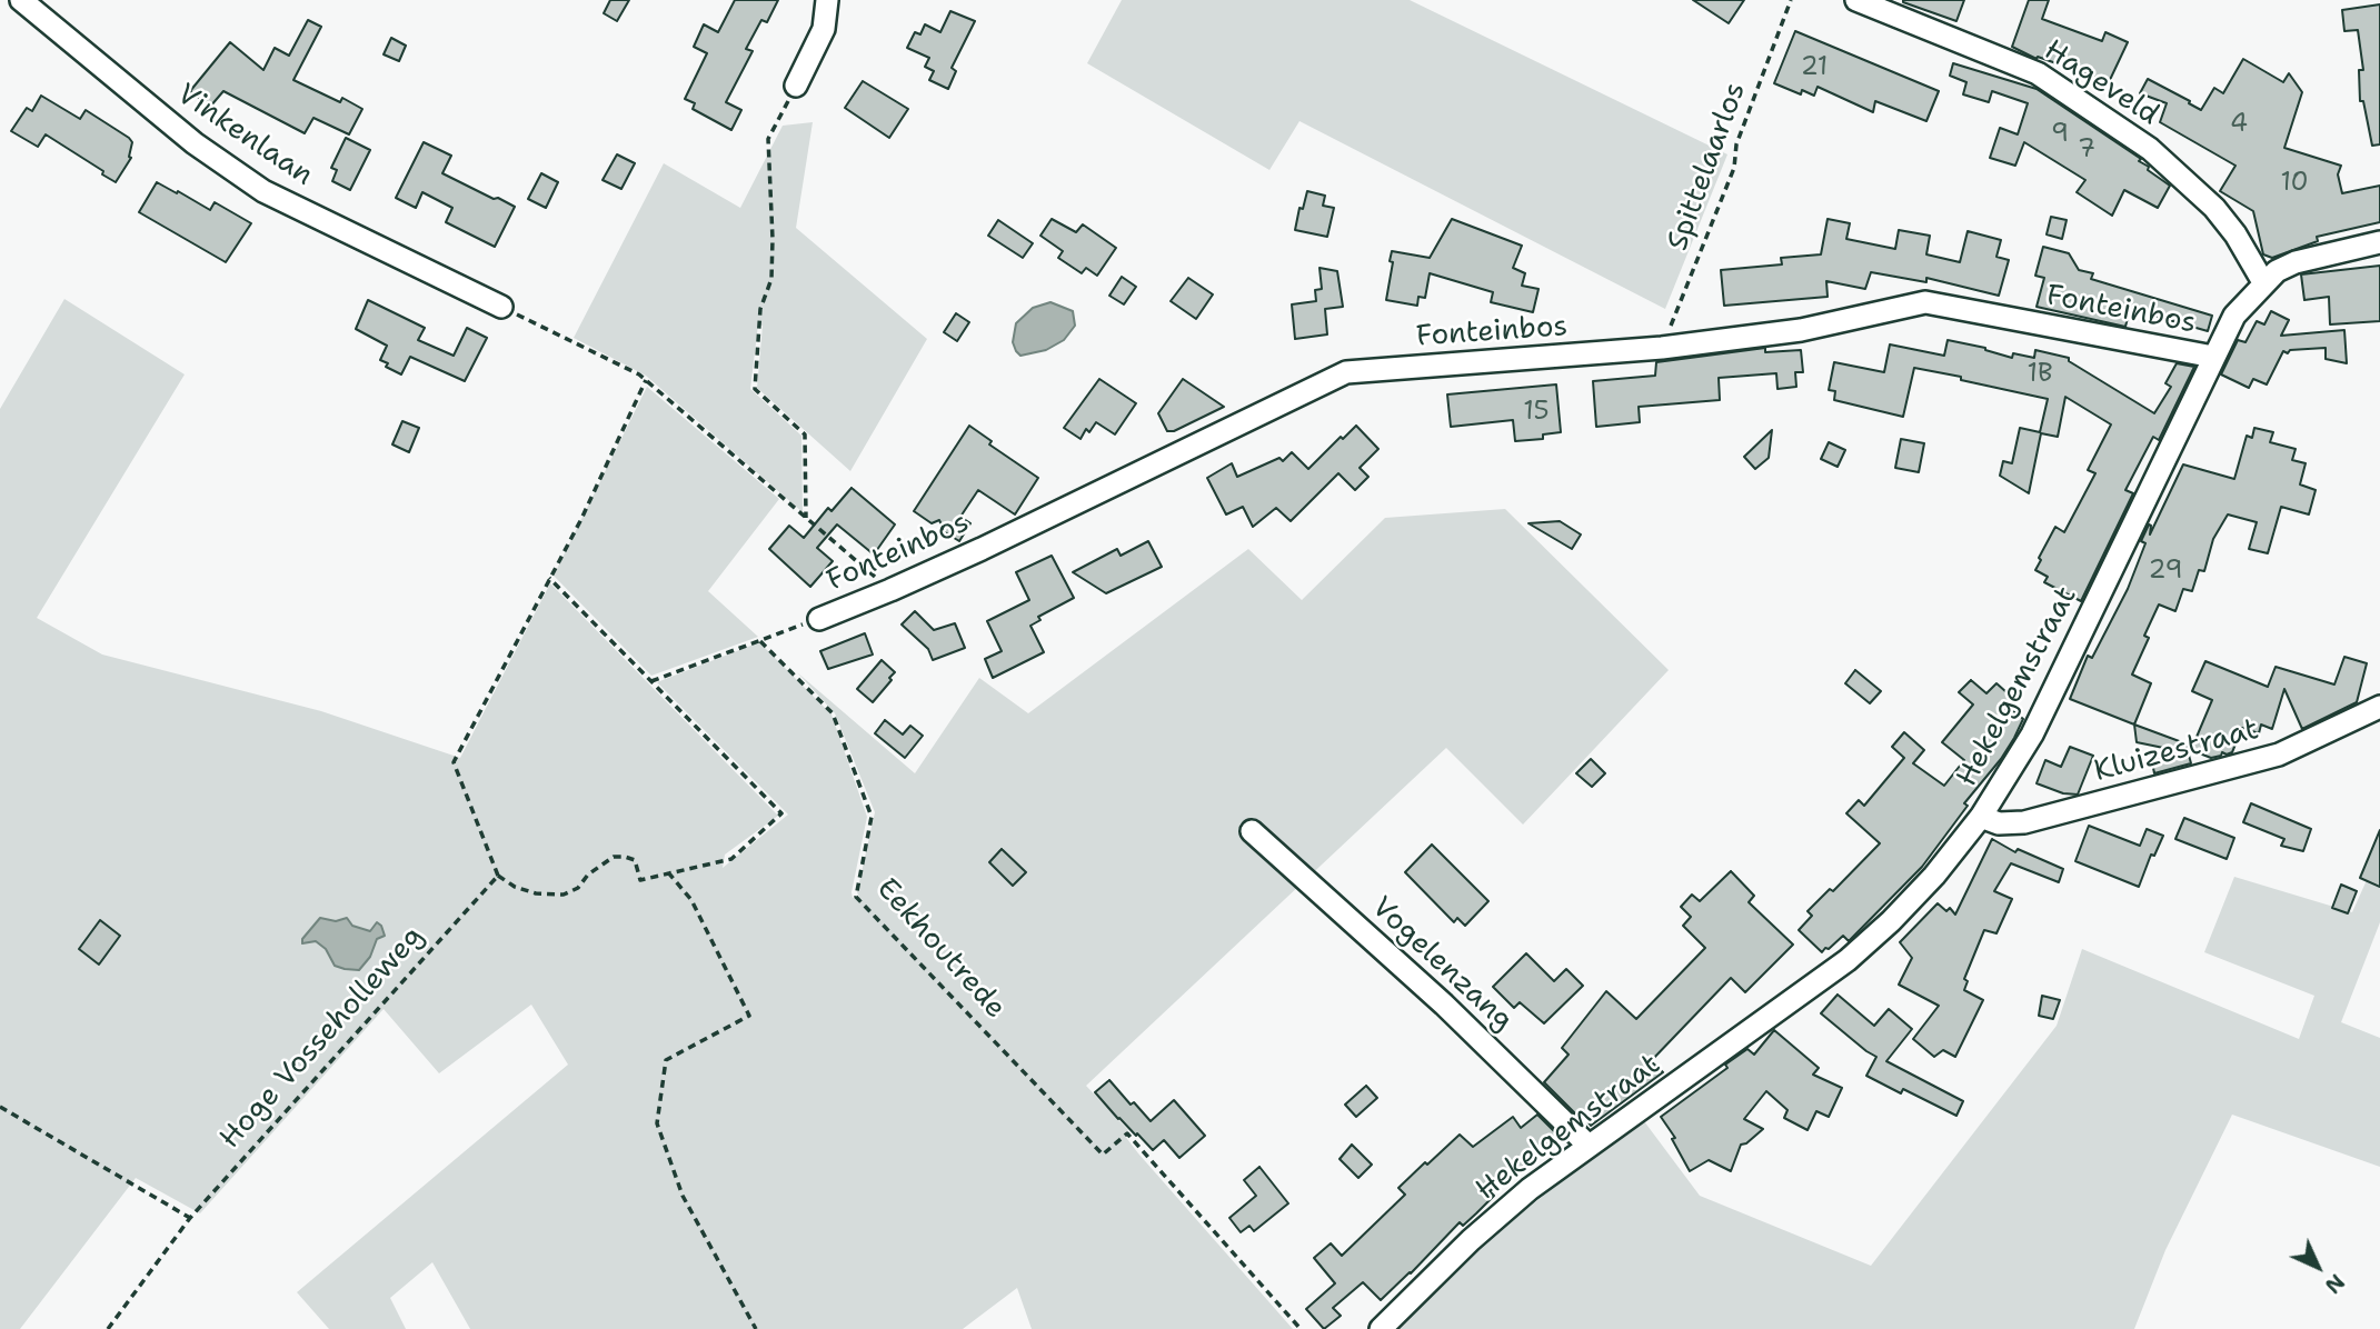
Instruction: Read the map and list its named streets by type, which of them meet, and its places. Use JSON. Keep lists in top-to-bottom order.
{
  "streets": {
    "street": [
      "Hageveld",
      "Vinkenlaan",
      "Fonteinbos",
      "Hekelgemstraat",
      "Kluizestraat",
      "Vogelenzang"
    ],
    "path": ["Spittelaarlos", "Eekhoutrede", "Hoge Vosseholleweg"]
  },
  "crossings": [
    ["Hageveld", "Hekelgemstraat"],
    ["Spittelaarlos", "Fonteinbos"],
    ["Fonteinbos", "Hekelgemstraat"],
    ["Hekelgemstraat", "Kluizestraat"],
    ["Hekelgemstraat", "Vogelenzang"]
  ],
  "house_numbers": [
    "21",
    "4",
    "9",
    "7",
    "10",
    "1B",
    "15",
    "29"
  ],
  "north": "bottom right"
}
